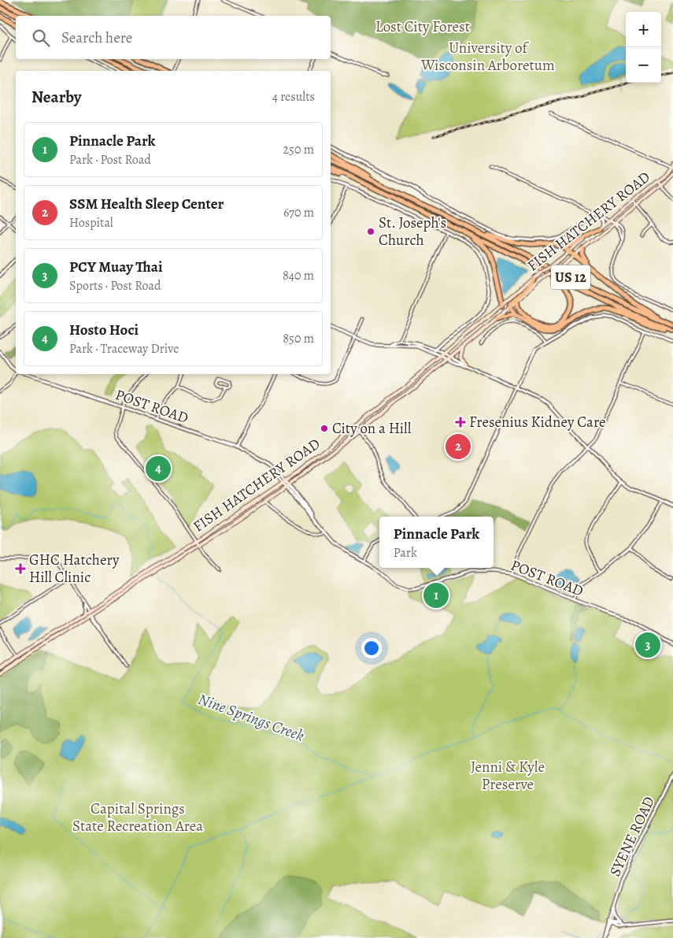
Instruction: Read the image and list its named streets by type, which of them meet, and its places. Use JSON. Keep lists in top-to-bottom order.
{
  "streets": {
    "highway": ["US 12"],
    "main road": ["FISH HATCHERY ROAD"],
    "street": ["POST ROAD", "SYENE ROAD"]
  },
  "crossings": [
    ["FISH HATCHERY ROAD", "POST ROAD"]
  ],
  "water": ["Nine Springs Creek"],
  "parks": [
    "Lost City Forest",
    "University of Wisconsin Arboretum",
    "Jenni & Kyle Preserve",
    "Capital Springs State Recreation Area"
  ],
  "places": {
    "other": ["St. Joseph's Church", "City on a Hill"],
    "health": ["Fresenius Kidney Care", "GHC Hatchery Hill Clinic"]
  },
  "page": {
    "map_buttons": ["+", "−"],
    "search": "Search here",
    "heading": ["Nearby", "4 results"],
    "list": [
      {
        "mark": "1",
        "name": "Pinnacle Park",
        "note": "Park · Post Road",
        "value": "250 m"
      },
      {
        "mark": "2",
        "name": "SSM Health Sleep Center",
        "note": "Hospital",
        "value": "670 m"
      },
      {
        "mark": "3",
        "name": "PCY Muay Thai",
        "note": "Sports · Post Road",
        "value": "840 m"
      },
      {
        "mark": "4",
        "name": "Hosto Hoci",
        "note": "Park · Traceway Drive",
        "value": "850 m"
      }
    ],
    "pins": [
      "2",
      "4",
      "1",
      "3"
    ],
    "popup": ["Pinnacle Park", "Park"]
  }
}
